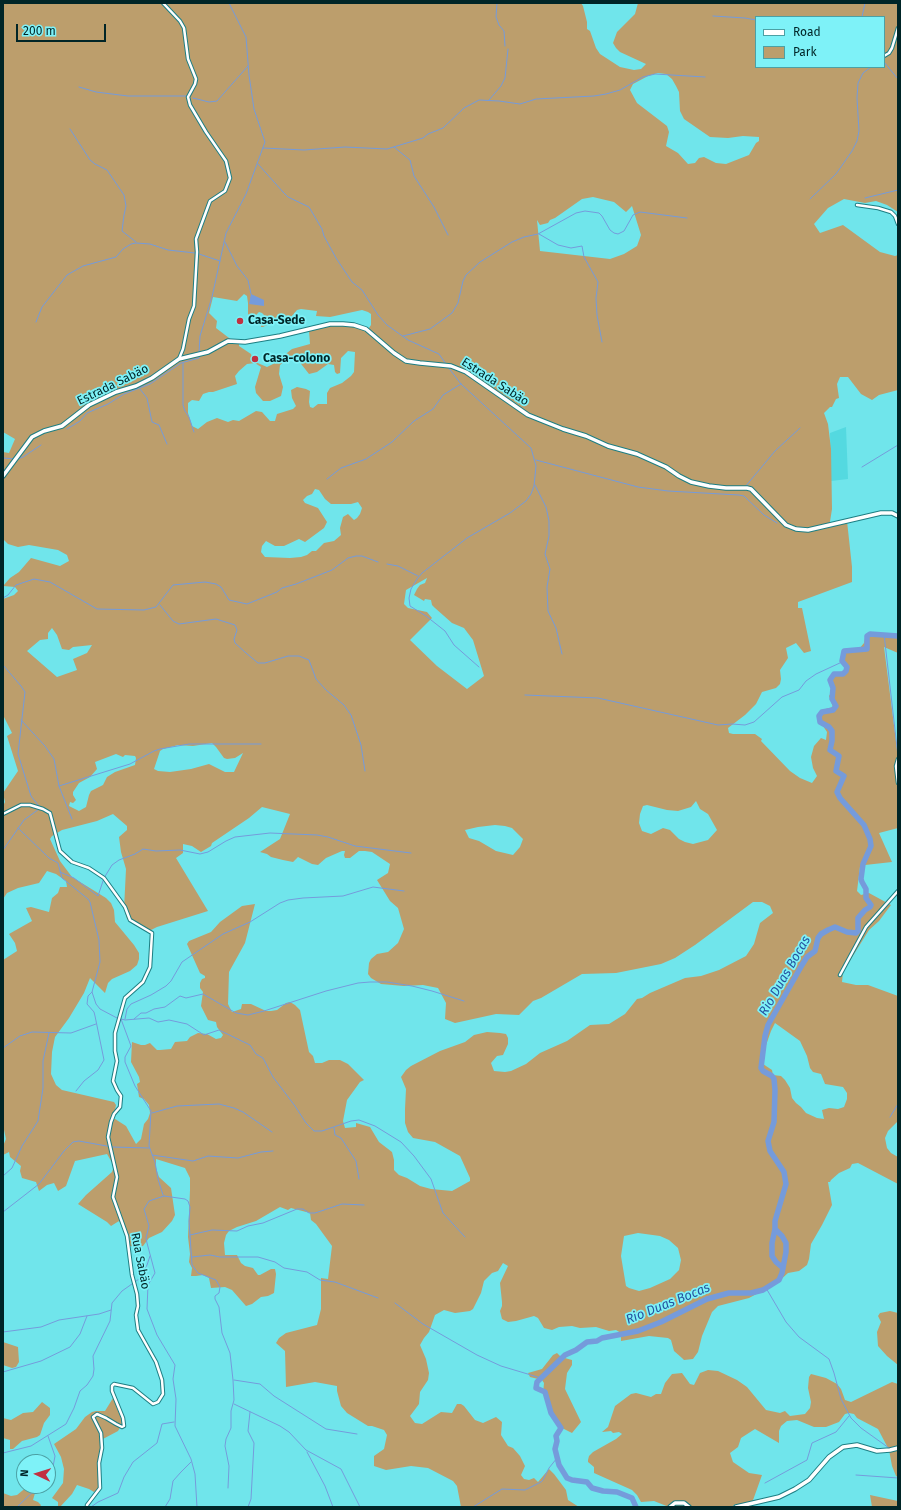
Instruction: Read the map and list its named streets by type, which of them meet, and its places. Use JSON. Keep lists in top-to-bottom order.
{
  "streets": {
    "street": ["Estrada Sabäo", "Rua Sabäo"]
  },
  "water": ["Rio Duas Bocas"],
  "places": ["Casa-Sede", "Casa-colono"],
  "legend": ["Road", "Park"],
  "scale_bar": "200 m",
  "north": "left"
}
